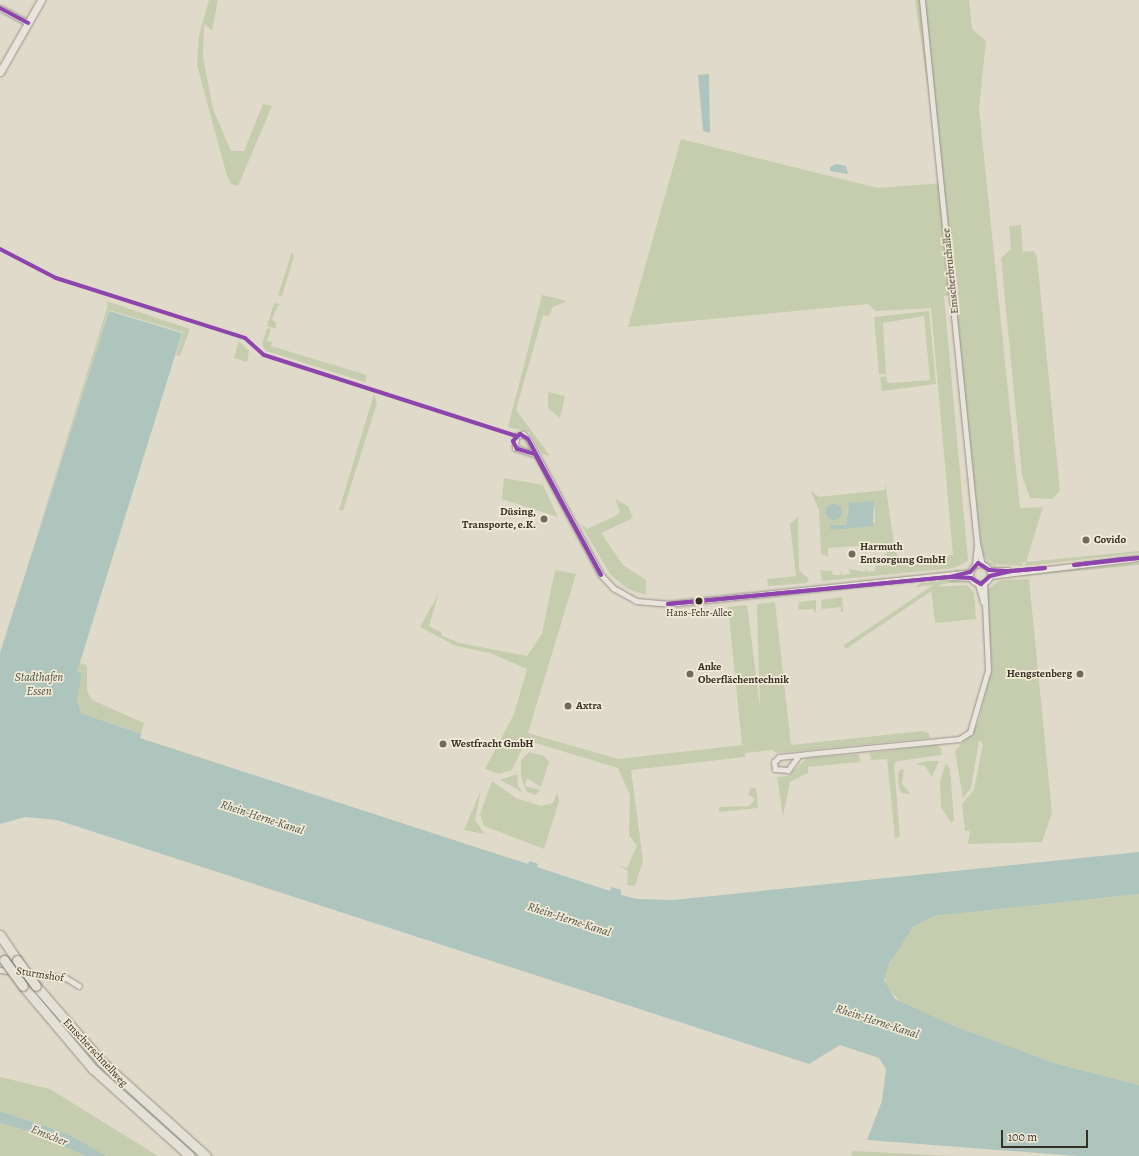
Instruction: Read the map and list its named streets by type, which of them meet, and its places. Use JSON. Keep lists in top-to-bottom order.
{
  "streets": {
    "highway": ["Emscherschnellweg"],
    "street": ["Emscherbruchallee", "Sturmshof"]
  },
  "water": ["Stadthafen Essen", "Rhein-Herne-Kanal", "Emscher"],
  "places": [
    "Düsing, Transporte, e.K.",
    "Covido",
    "Harmuth Entsorgung GmbH",
    "Hans-Fehr-Allee",
    "Anke Oberflächentechnik",
    "Hengstenberg",
    "Axtra",
    "Westfracht GmbH"
  ],
  "scale_bar": "100 m"
}
